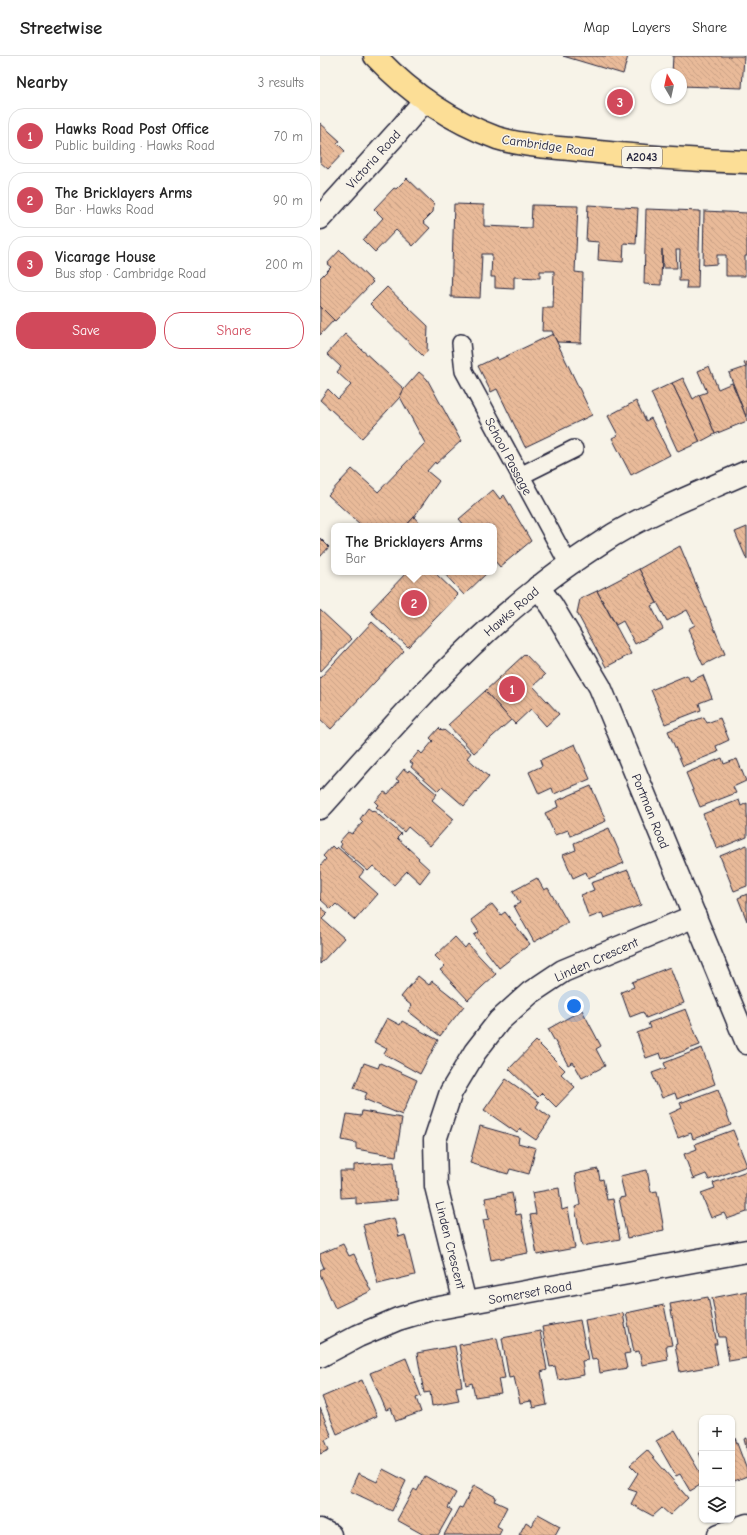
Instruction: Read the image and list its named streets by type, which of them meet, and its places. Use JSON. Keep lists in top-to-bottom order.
{
  "streets": {
    "main road": ["Cambridge Road", "A2043"],
    "street": [
      "Victoria Road",
      "Hawks Road",
      "Portman Road",
      "Linden Crescent",
      "Somerset Road"
    ],
    "lane": ["School Passage"]
  },
  "crossings": [
    ["Cambridge Road", "Victoria Road"],
    ["School Passage", "Hawks Road"],
    ["Hawks Road", "Portman Road"],
    ["Portman Road", "Linden Crescent"],
    ["Linden Crescent", "Somerset Road"]
  ],
  "north": "top",
  "page": {
    "header": "Streetwise",
    "nav": ["Map", "Layers", "Share"],
    "heading": ["Nearby", "3 results"],
    "pins": ["3", "2", "1"],
    "list": [
      {
        "mark": "1",
        "name": "Hawks Road Post Office",
        "note": "Public building · Hawks Road",
        "value": "70 m"
      },
      {
        "mark": "2",
        "name": "The Bricklayers Arms",
        "note": "Bar · Hawks Road",
        "value": "90 m"
      },
      {
        "mark": "3",
        "name": "Vicarage House",
        "note": "Bus stop · Cambridge Road",
        "value": "200 m"
      }
    ],
    "buttons": ["Save", "Share"],
    "popup": ["The Bricklayers Arms", "Bar"],
    "map_buttons": ["+", "−"]
  }
}
